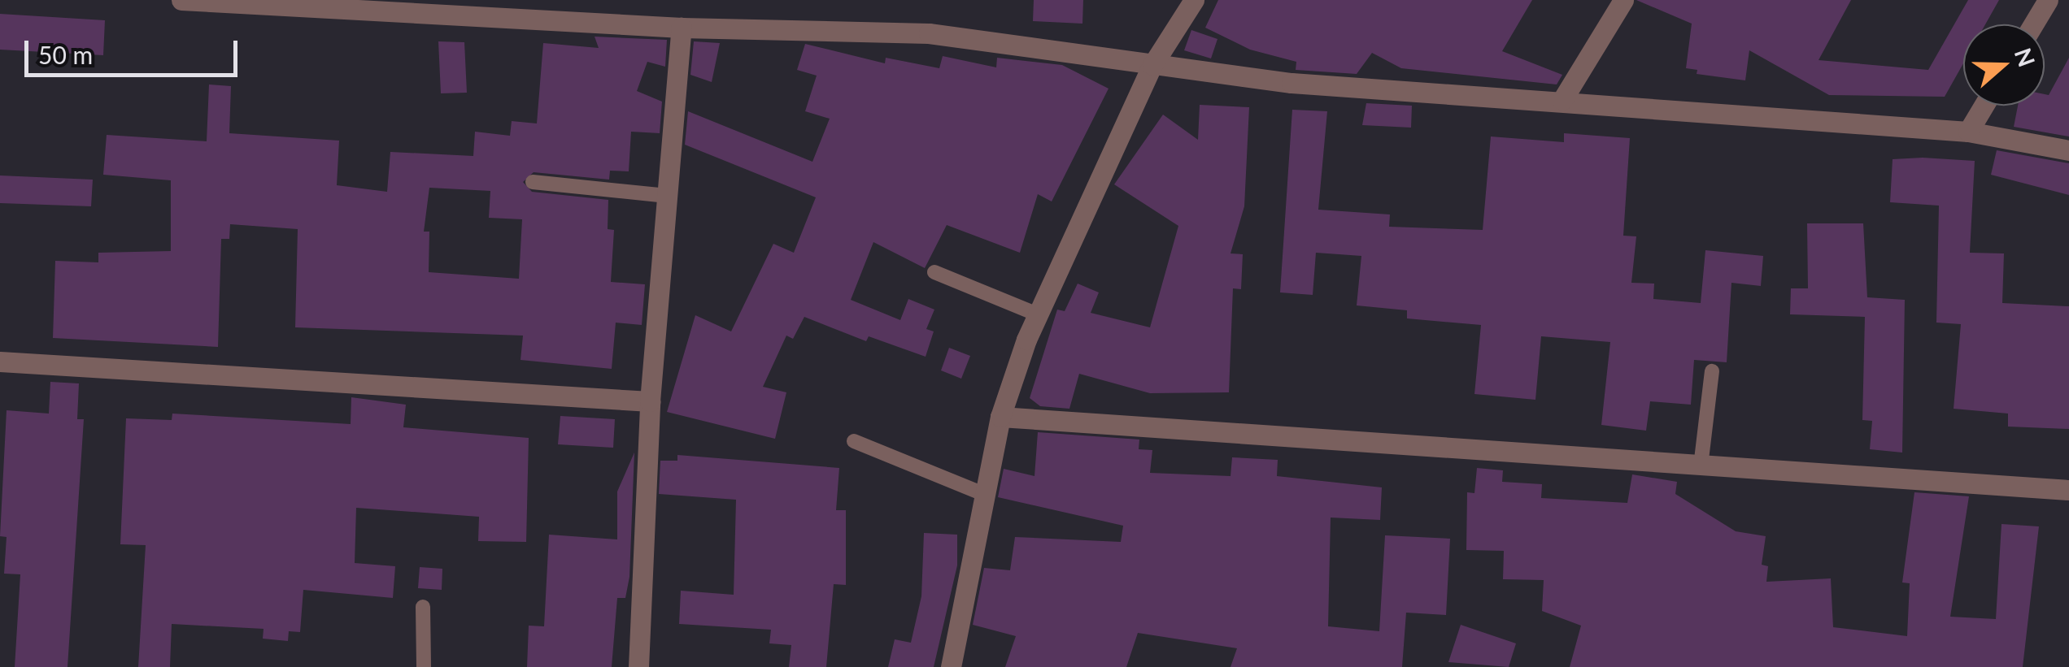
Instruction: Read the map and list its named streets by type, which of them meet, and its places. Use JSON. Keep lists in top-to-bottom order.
{
  "scale_bar": "50 m",
  "north": "right"
}
